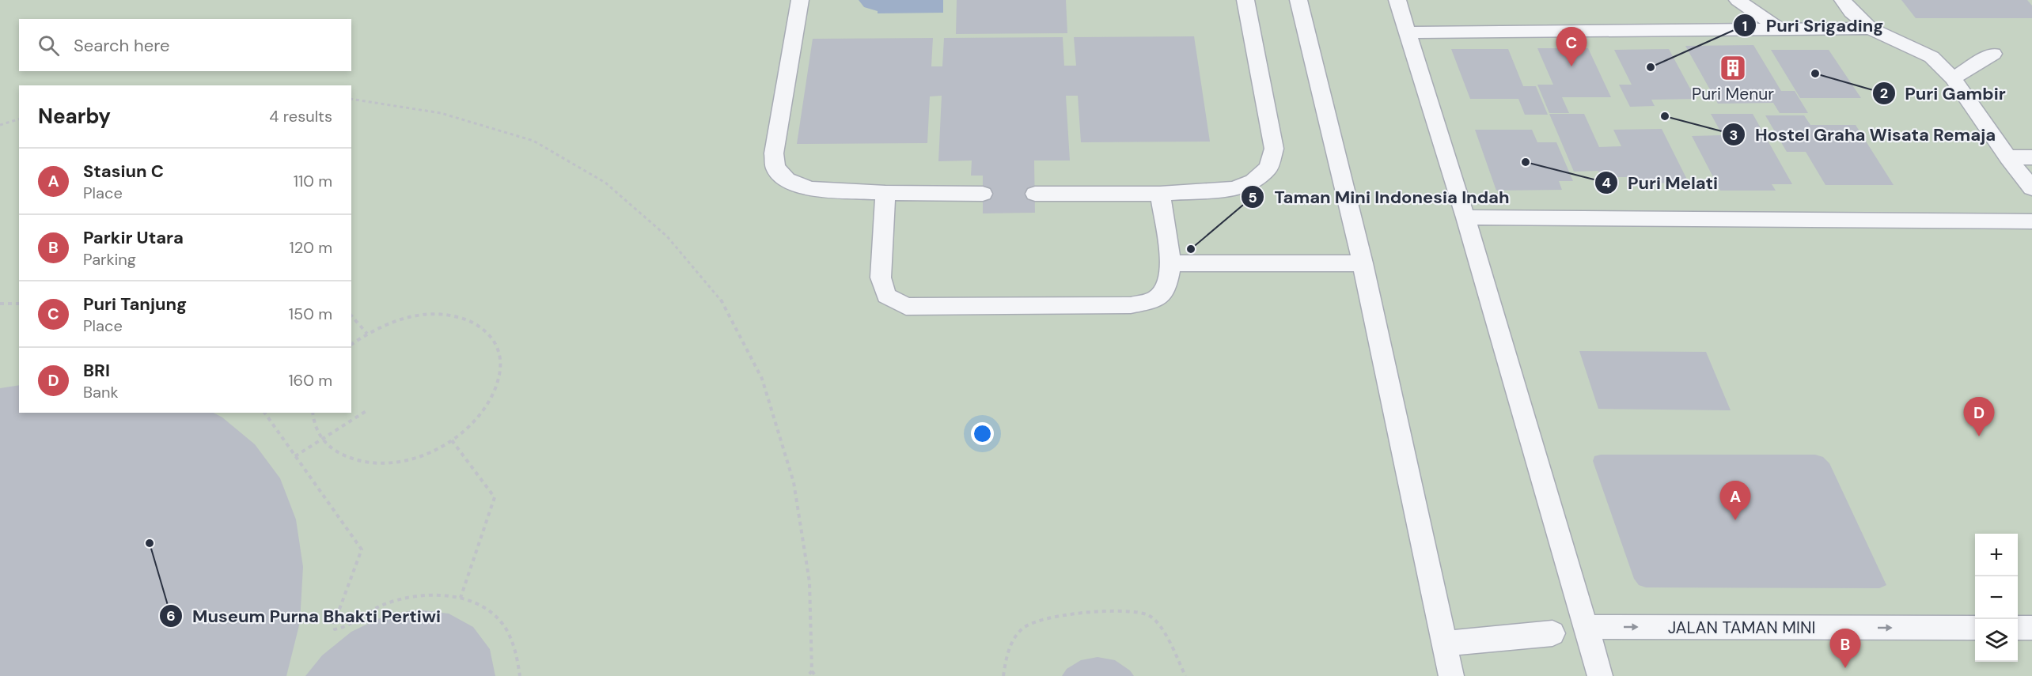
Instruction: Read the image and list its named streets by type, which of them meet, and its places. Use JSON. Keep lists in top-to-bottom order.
{
  "streets": {
    "lane": ["JALAN TAMAN MINI"]
  },
  "one_way": ["JALAN TAMAN MINI"],
  "places": {
    "other": [
      "Puri Srigading",
      "Puri Gambir",
      "Hostel Graha Wisata Remaja",
      "Puri Melati",
      "Taman Mini Indonesia Indah",
      "Museum Purna Bhakti Pertiwi"
    ],
    "building": ["Puri Menur"]
  },
  "page": {
    "search": "Search here",
    "pins": [
      "C",
      "D",
      "A",
      "B"
    ],
    "heading": ["Nearby", "4 results"],
    "list": [
      {
        "mark": "A",
        "name": "Stasiun C",
        "note": "Place",
        "value": "110 m"
      },
      {
        "mark": "B",
        "name": "Parkir Utara",
        "note": "Parking",
        "value": "120 m"
      },
      {
        "mark": "C",
        "name": "Puri Tanjung",
        "note": "Place",
        "value": "150 m"
      },
      {
        "mark": "D",
        "name": "BRI",
        "note": "Bank",
        "value": "160 m"
      }
    ],
    "map_buttons": ["+", "−"]
  }
}
